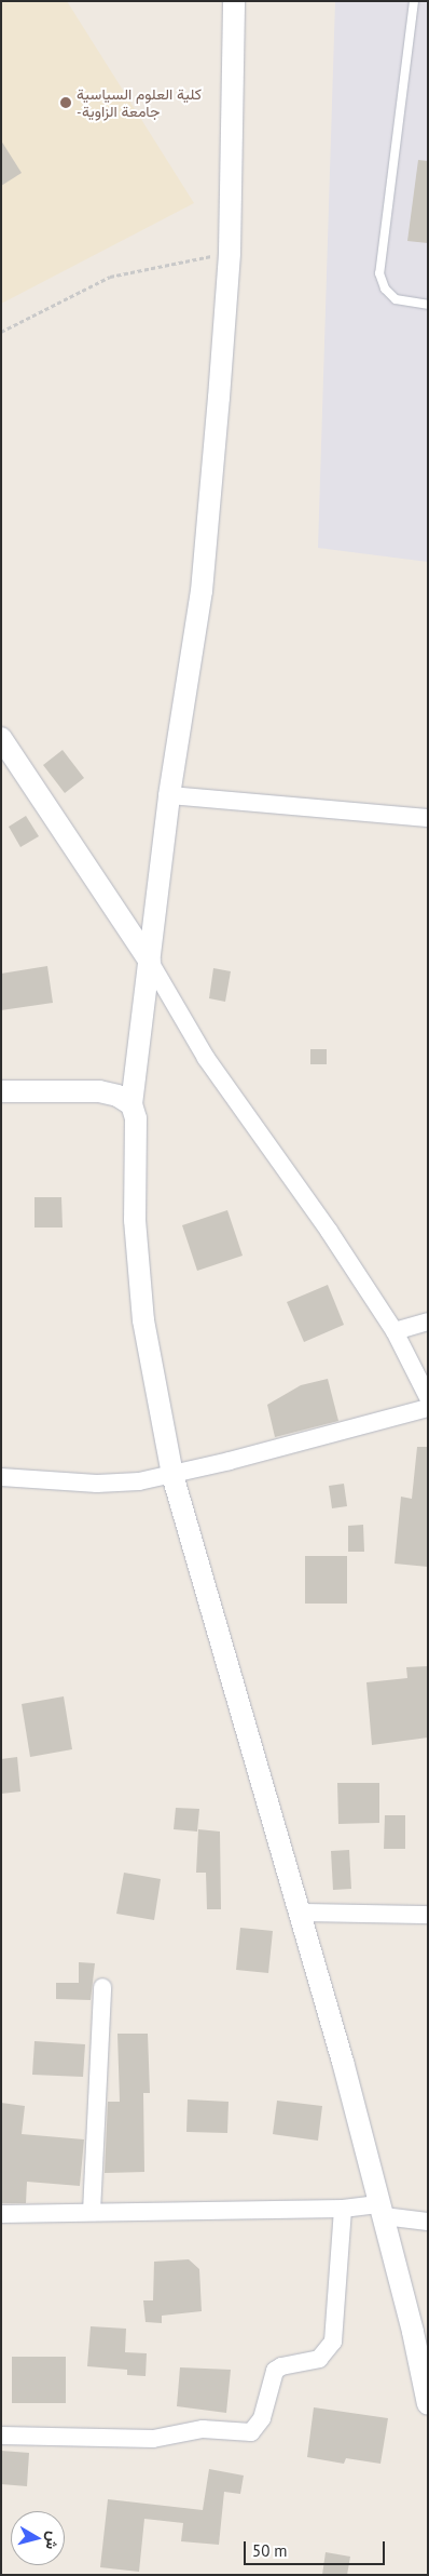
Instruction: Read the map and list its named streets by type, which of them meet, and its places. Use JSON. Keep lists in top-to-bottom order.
{
  "places": ["كلية العلوم السياسية -جامعة الزاوية"],
  "scale_bar": "50 m",
  "north": "right"
}
